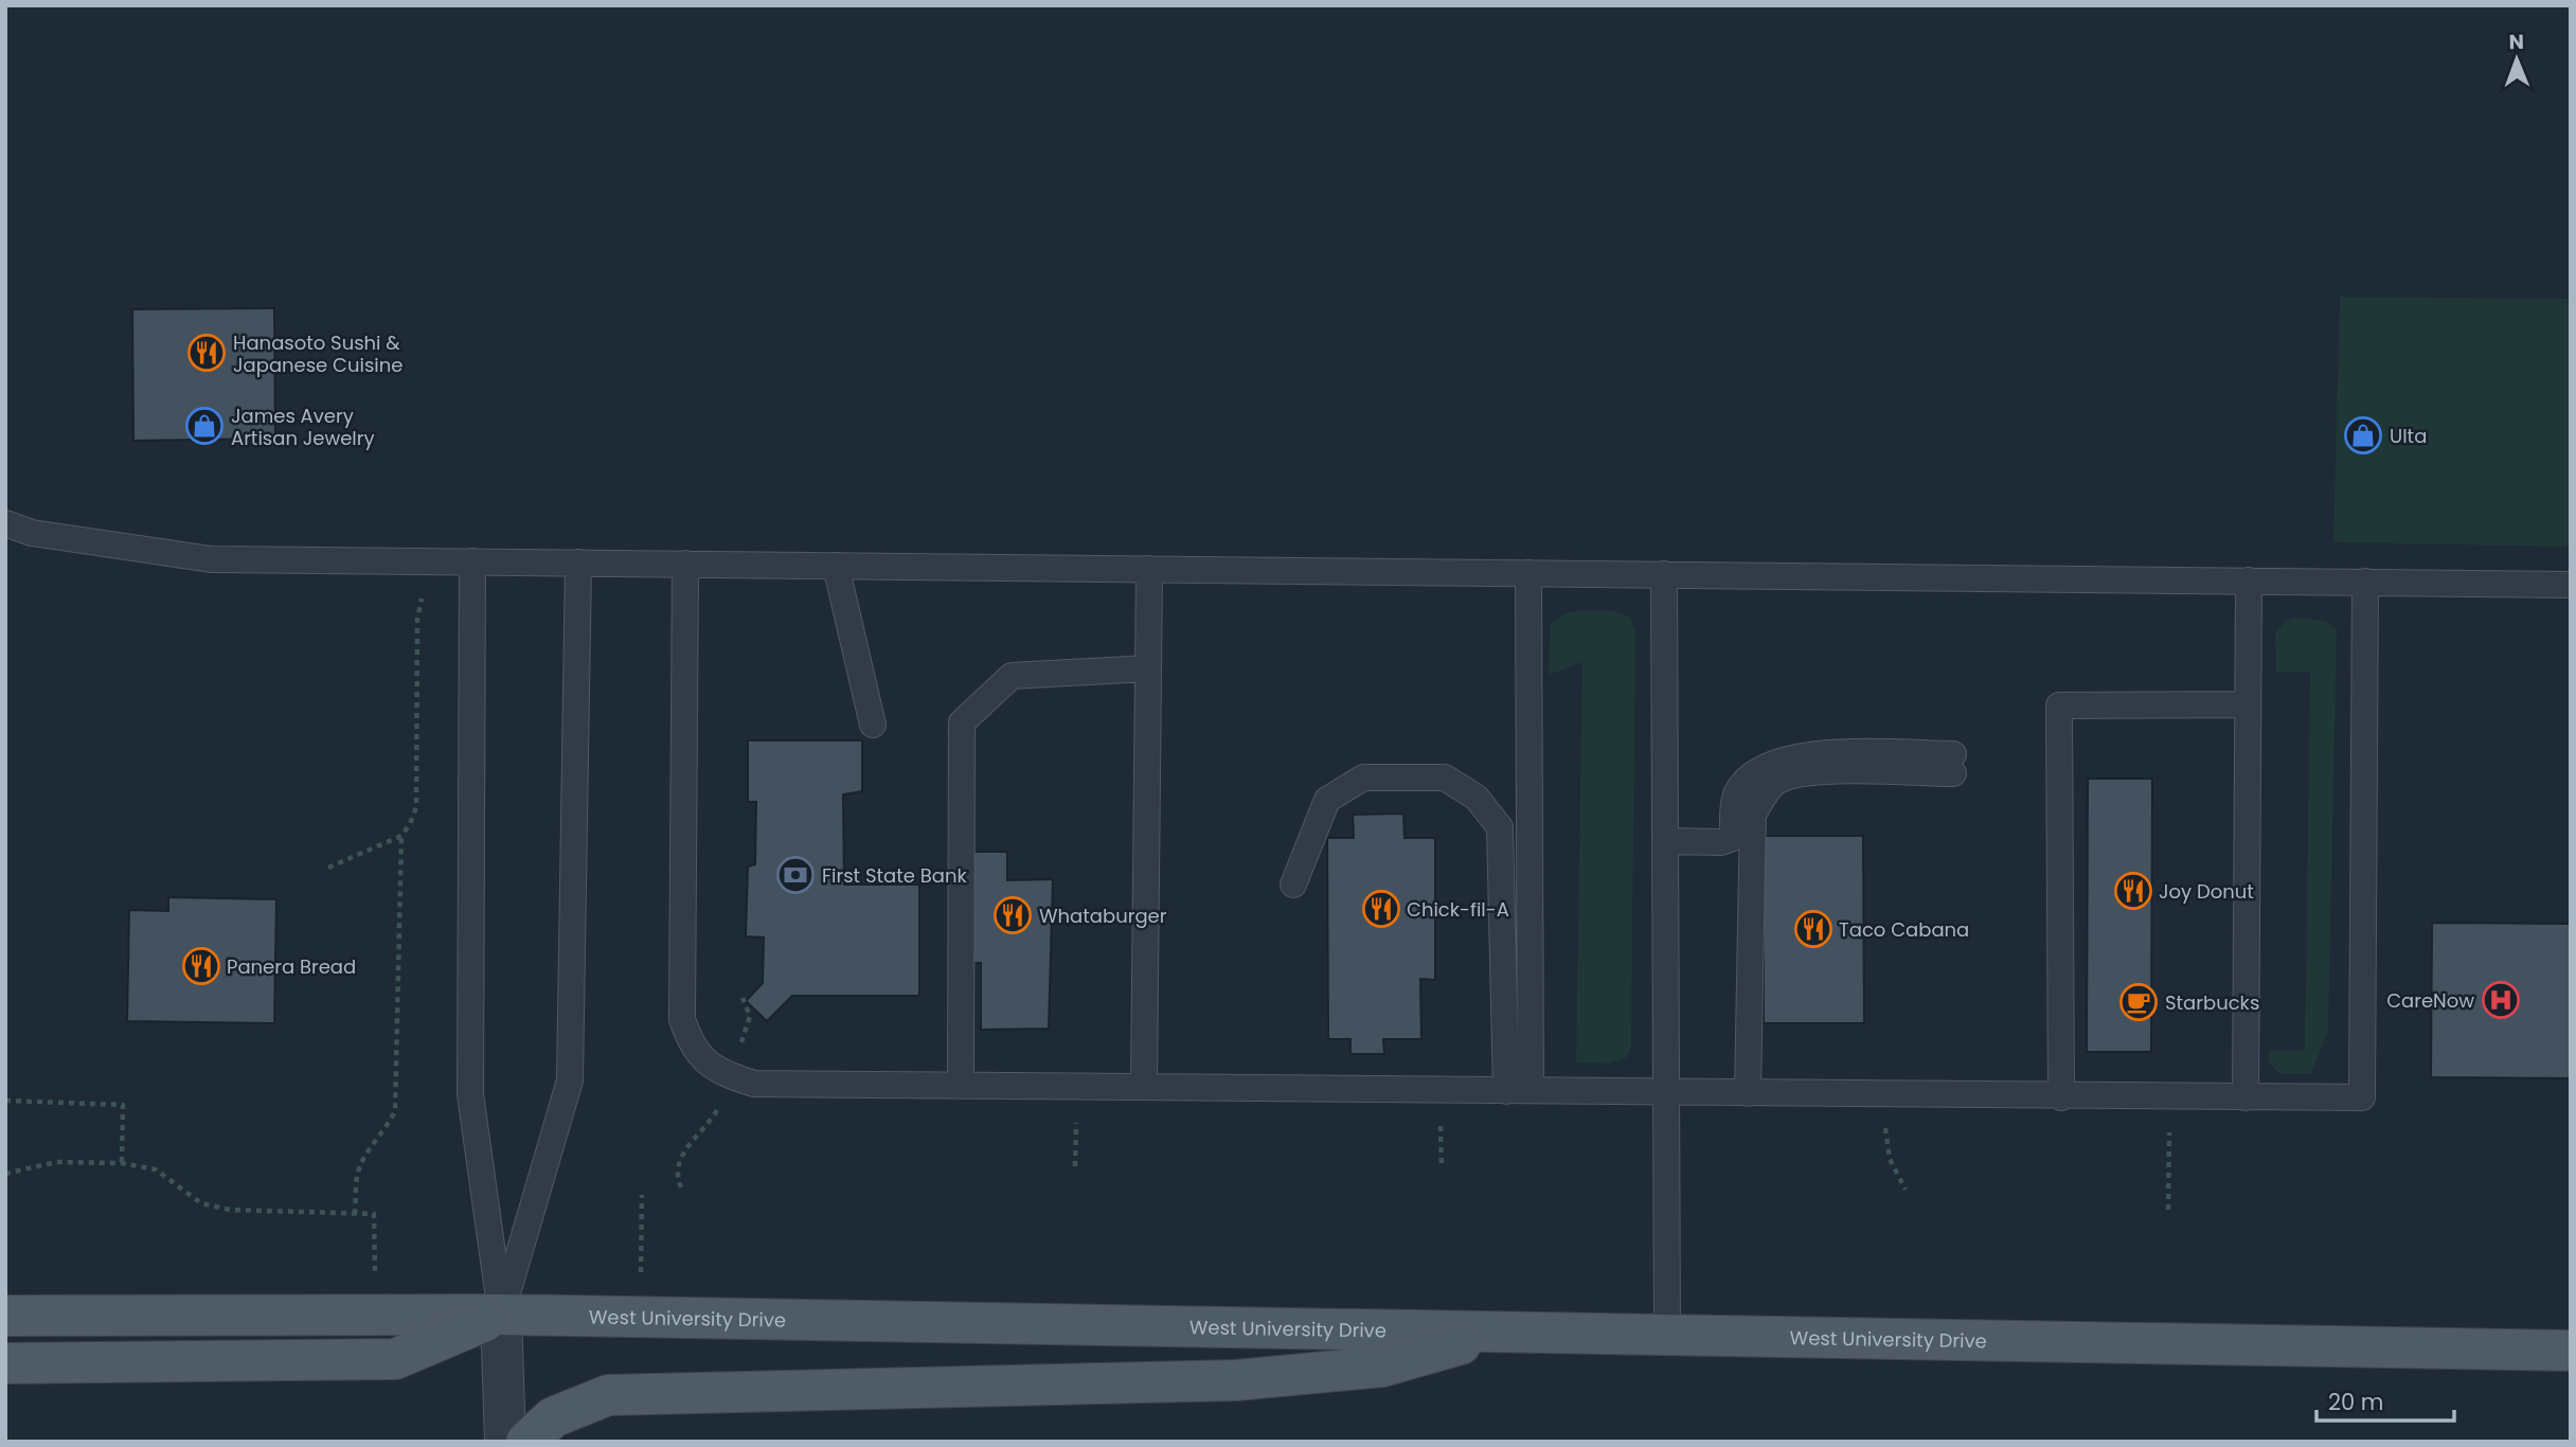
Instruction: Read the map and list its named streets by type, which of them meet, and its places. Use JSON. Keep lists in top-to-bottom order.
{
  "streets": {
    "main road": ["West University Drive"]
  },
  "places": {
    "restaurant": [
      "Hanasoto Sushi & Japanese Cuisine",
      "Joy Donut",
      "Chick-fil-A",
      "Whataburger",
      "Taco Cabana",
      "Panera Bread"
    ],
    "shop": ["James Avery Artisan Jewelry", "Ulta"],
    "bank": ["First State Bank"],
    "hospital": ["CareNow"],
    "cafe": ["Starbucks"]
  },
  "scale_bar": "20 m",
  "north": "top"
}
